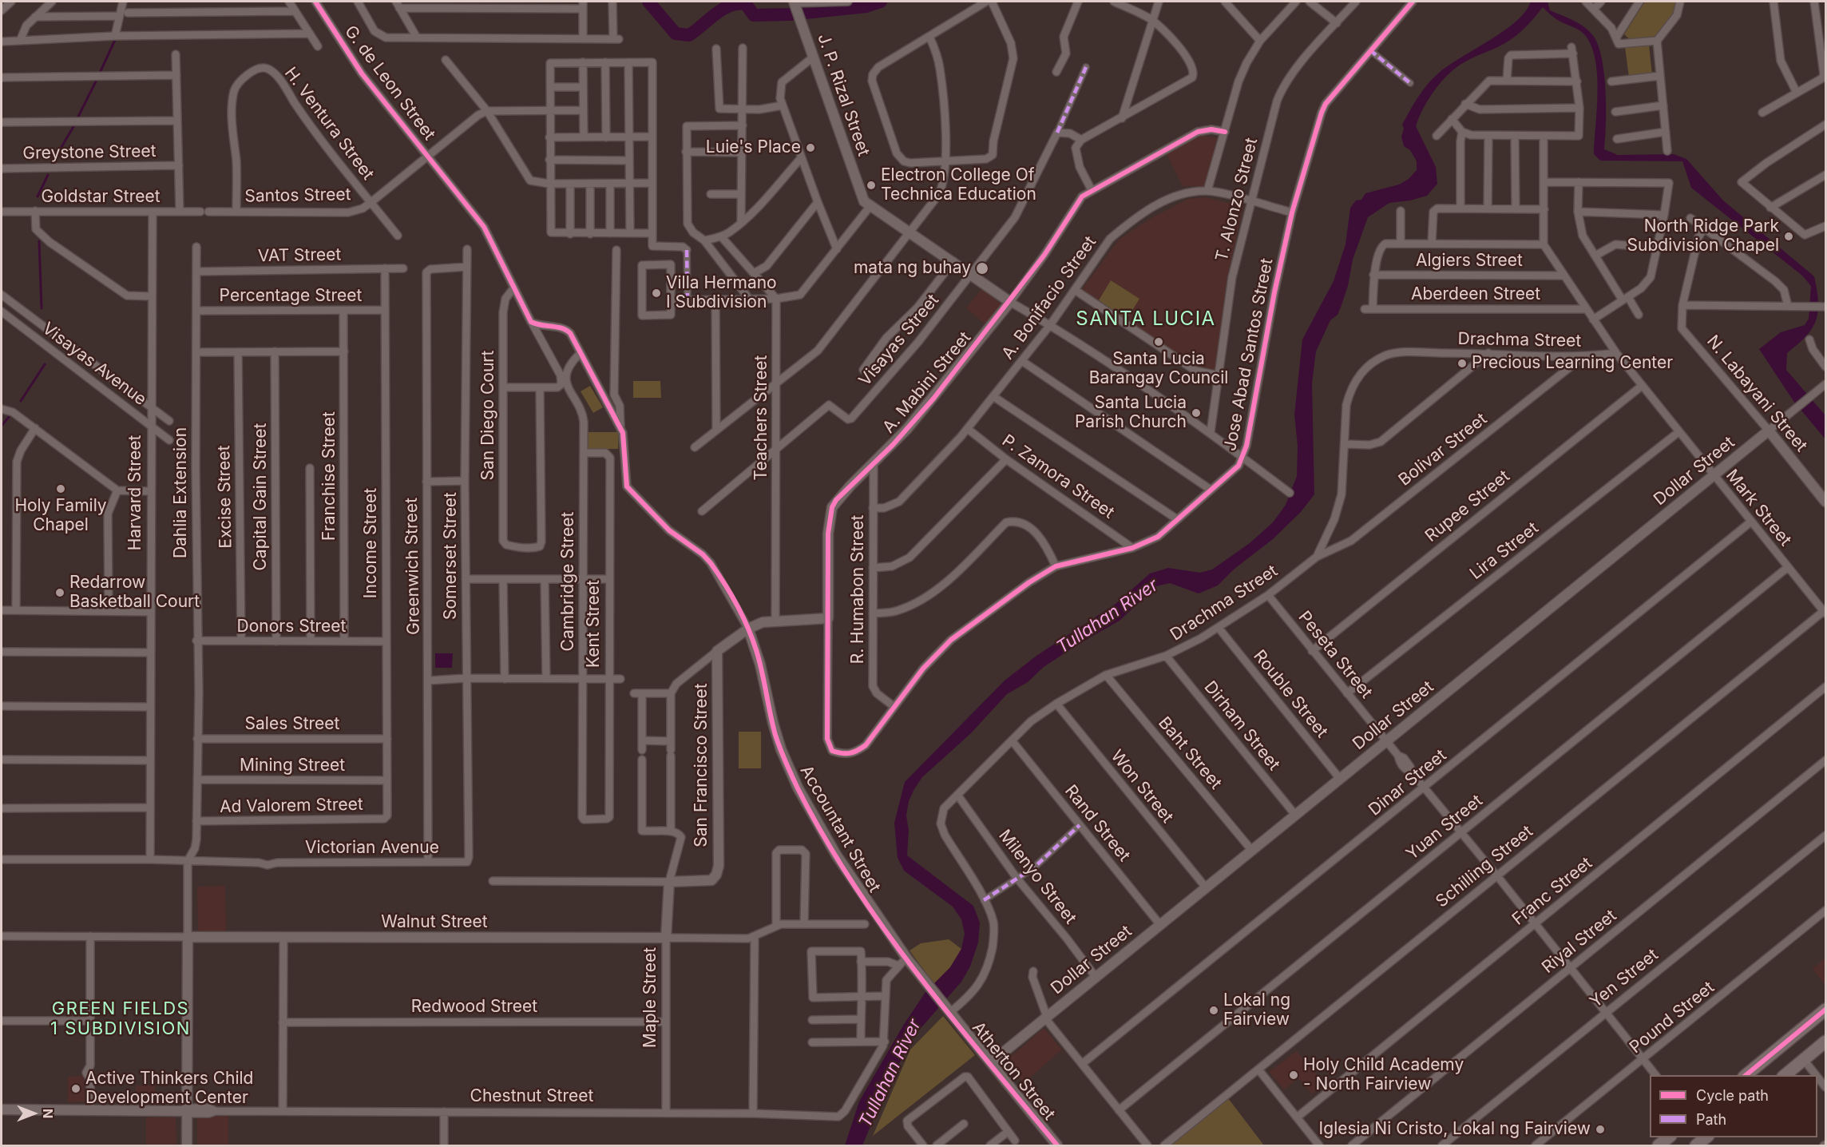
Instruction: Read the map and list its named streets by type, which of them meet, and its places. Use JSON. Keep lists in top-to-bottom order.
{
  "streets": {
    "street": [
      "G. de Leon Street",
      "J. P. Rizal Street",
      "H. Ventura Street",
      "Greystone Street",
      "Santos Street",
      "Goldstar Street",
      "T. Alonzo Street",
      "VAT Street",
      "Algiers Street",
      "Aberdeen Street",
      "Percentage Street",
      "A. Bonifacio Street",
      "Visayas Street",
      "Drachma Street",
      "Jose Abad Santos Street",
      "Visayas Avenue",
      "A. Mabini Street",
      "N. Labayani Street",
      "San Diego Court",
      "Teachers Street",
      "Bolivar Street",
      "Dollar Street",
      "Franchise Street",
      "P. Zamora Street",
      "Harvard Street",
      "Dahlia Extension",
      "Excise Street",
      "Capital Gain Street",
      "Rupee Street",
      "Mark Street",
      "Income Street",
      "Lira Street",
      "Somerset Street",
      "Greenwich Street",
      "Cambridge Street",
      "R. Humabon Street",
      "Kent Street",
      "Donors Street",
      "Peseta Street",
      "Rouble Street",
      "Sales Street",
      "Dirham Street",
      "Baht Street",
      "San Francisco Street",
      "Mining Street",
      "Dinar Street",
      "Won Street",
      "Ad Valorem Street",
      "Rand Street",
      "Yuan Street",
      "Accountant Street",
      "Victorian Avenue",
      "Schilling Street",
      "Milenyo Street",
      "Franc Street",
      "Walnut Street",
      "Riyal Street",
      "Yen Street",
      "Maple Street",
      "Redwood Street",
      "Pound Street",
      "Atherton Street",
      "Chestnut Street"
    ]
  },
  "crossings": [
    ["G. de Leon Street", "Santos Street"],
    ["G. de Leon Street", "San Diego Court"],
    ["J. P. Rizal Street", "T. Alonzo Street"],
    ["J. P. Rizal Street", "A. Bonifacio Street"],
    ["J. P. Rizal Street", "Visayas Street"],
    ["J. P. Rizal Street", "Jose Abad Santos Street"],
    ["J. P. Rizal Street", "A. Mabini Street"],
    ["H. Ventura Street", "Santos Street"],
    ["Santos Street", "Goldstar Street"],
    ["Goldstar Street", "Harvard Street"],
    ["T. Alonzo Street", "A. Bonifacio Street"],
    ["VAT Street", "Dahlia Extension"],
    ["VAT Street", "Income Street"],
    ["Algiers Street", "Aberdeen Street"],
    ["Algiers Street", "Mark Street"],
    ["Aberdeen Street", "Mark Street"],
    ["Percentage Street", "Franchise Street"],
    ["Percentage Street", "Dahlia Extension"],
    ["Percentage Street", "Income Street"],
    ["A. Bonifacio Street", "Jose Abad Santos Street"],
    ["A. Bonifacio Street", "P. Zamora Street"],
    ["A. Bonifacio Street", "R. Humabon Street"],
    ["Visayas Street", "Teachers Street"],
    ["Drachma Street", "Bolivar Street"],
    ["Drachma Street", "Mark Street"],
    ["Drachma Street", "Peseta Street"],
    ["Drachma Street", "Rouble Street"],
    ["Drachma Street", "Dirham Street"],
    ["Drachma Street", "Baht Street"],
    ["Drachma Street", "Won Street"],
    ["Drachma Street", "Rand Street"],
    ["Drachma Street", "Accountant Street"],
    ["Drachma Street", "Milenyo Street"],
    ["Drachma Street", "Atherton Street"],
    ["Jose Abad Santos Street", "A. Mabini Street"],
    ["Jose Abad Santos Street", "P. Zamora Street"],
    ["Jose Abad Santos Street", "R. Humabon Street"],
    ["Visayas Avenue", "Harvard Street"],
    ["A. Mabini Street", "R. Humabon Street"],
    ["N. Labayani Street", "Dollar Street"],
    ["Dollar Street", "Mark Street"],
    ["Dollar Street", "Peseta Street"],
    ["Dollar Street", "Rouble Street"],
    ["Dollar Street", "Dirham Street"],
    ["Dollar Street", "Baht Street"],
    ["Dollar Street", "Won Street"],
    ["Dollar Street", "Rand Street"],
    ["Dollar Street", "Milenyo Street"],
    ["Dollar Street", "Atherton Street"],
    ["Franchise Street", "Donors Street"],
    ["Harvard Street", "Victorian Avenue"],
    ["Dahlia Extension", "Donors Street"],
    ["Dahlia Extension", "Sales Street"],
    ["Dahlia Extension", "Mining Street"],
    ["Dahlia Extension", "Ad Valorem Street"],
    ["Dahlia Extension", "Victorian Avenue"],
    ["Dahlia Extension", "Walnut Street"],
    ["Excise Street", "Donors Street"],
    ["Capital Gain Street", "Donors Street"],
    ["Rupee Street", "Mark Street"],
    ["Rupee Street", "Peseta Street"],
    ["Mark Street", "Lira Street"],
    ["Mark Street", "Dinar Street"],
    ["Mark Street", "Yuan Street"],
    ["Mark Street", "Schilling Street"],
    ["Income Street", "Donors Street"],
    ["Income Street", "Sales Street"],
    ["Income Street", "Mining Street"],
    ["Income Street", "Ad Valorem Street"],
    ["Lira Street", "Peseta Street"],
    ["Somerset Street", "Greenwich Street"],
    ["Somerset Street", "Victorian Avenue"],
    ["Greenwich Street", "Victorian Avenue"],
    ["Cambridge Street", "Kent Street"],
    ["Peseta Street", "Dinar Street"],
    ["Peseta Street", "Yuan Street"],
    ["Peseta Street", "Schilling Street"],
    ["Peseta Street", "Franc Street"],
    ["Peseta Street", "Riyal Street"],
    ["Peseta Street", "Yen Street"],
    ["Peseta Street", "Pound Street"],
    ["San Francisco Street", "Maple Street"],
    ["Accountant Street", "Atherton Street"],
    ["Walnut Street", "Maple Street"],
    ["Maple Street", "Redwood Street"],
    ["Maple Street", "Chestnut Street"]
  ],
  "districts": ["SANTA LUCIA", "GREEN FIELDS 1 SUBDIVISION"],
  "water": ["Tullahan River"],
  "places": [
    "Luie's Place",
    "Electron College Of Technica Education",
    "North Ridge Park Subdivision Chapel",
    "mata ng buhay",
    "Villa Hermano I Subdivision",
    "Santa Lucia Barangay Council",
    "Precious Learning Center",
    "Santa Lucia Parish Church",
    "Holy Family Chapel",
    "Redarrow Basketball Court",
    "Lokal ng Fairview",
    "Holy Child Academy - North Fairview",
    "Active Thinkers Child Development Center",
    "Iglesia Ni Cristo, Lokal ng Fairview"
  ],
  "legend": ["Cycle path", "Path"],
  "north": "right"
}
